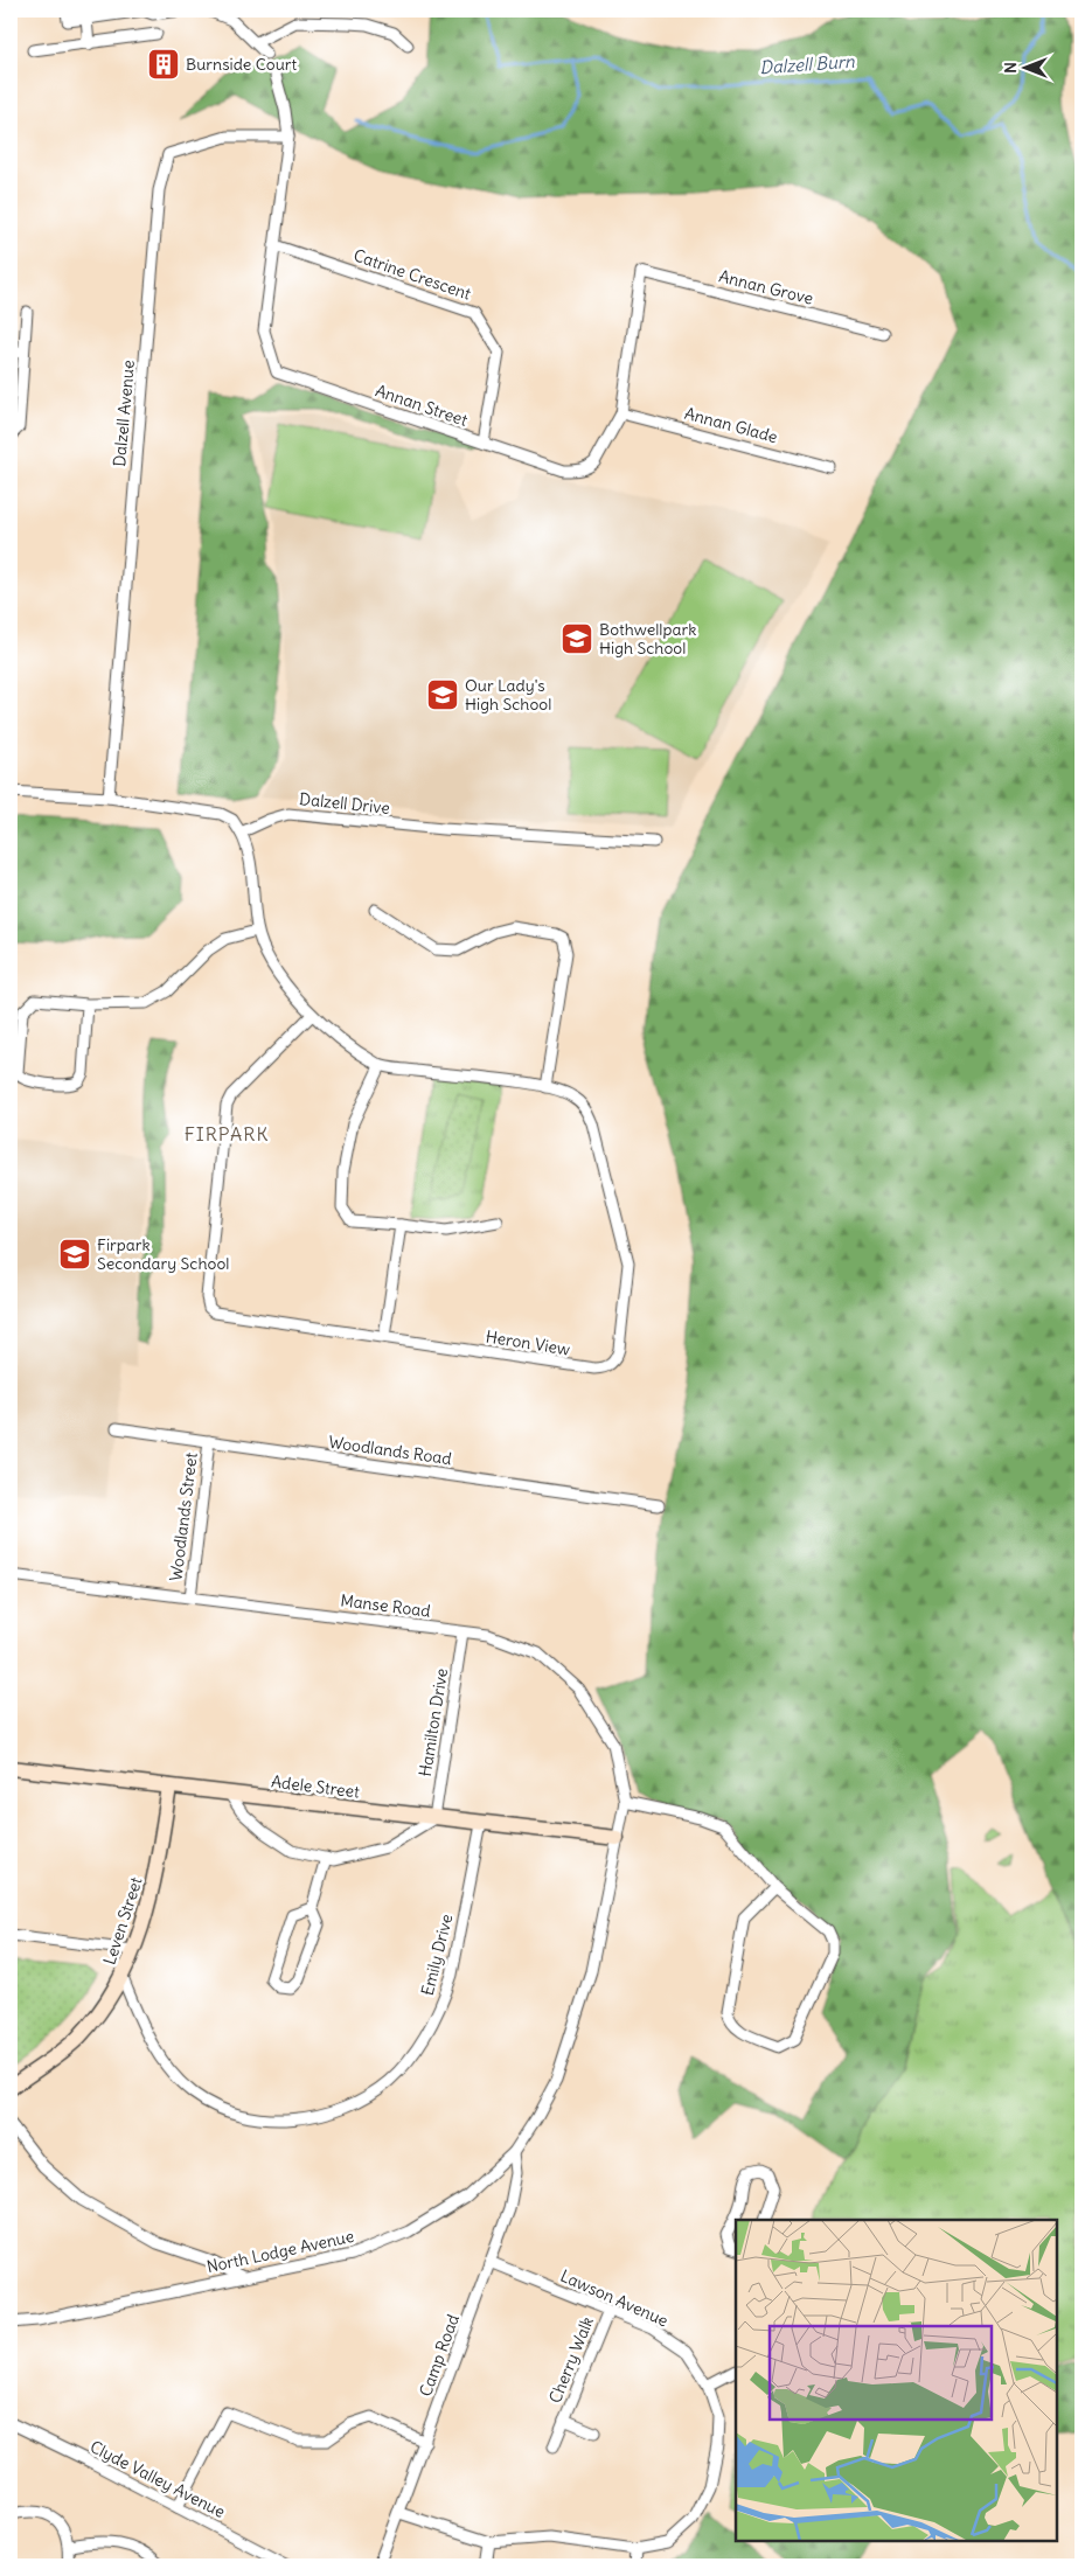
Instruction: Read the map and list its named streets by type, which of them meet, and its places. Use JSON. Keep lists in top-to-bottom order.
{
  "streets": {
    "street": [
      "Catrine Crescent",
      "Annan Grove",
      "Annan Street",
      "Dalzell Avenue",
      "Annan Glade",
      "Dalzell Drive",
      "Heron View",
      "Woodlands Road",
      "Woodlands Street",
      "Manse Road",
      "Hamilton Drive",
      "Adele Street",
      "Leven Street",
      "Emily Drive",
      "North Lodge Avenue",
      "Lawson Avenue",
      "Camp Road",
      "Cherry Walk",
      "Clyde Valley Avenue"
    ]
  },
  "crossings": [
    ["Catrine Crescent", "Annan Street"],
    ["Annan Grove", "Annan Street"],
    ["Annan Street", "Dalzell Avenue"],
    ["Annan Street", "Annan Glade"],
    ["Dalzell Drive", "Heron View"],
    ["Woodlands Road", "Woodlands Street"],
    ["Woodlands Street", "Manse Road"],
    ["Manse Road", "Hamilton Drive"],
    ["Manse Road", "Adele Street"],
    ["Manse Road", "North Lodge Avenue"],
    ["Hamilton Drive", "Adele Street"],
    ["Adele Street", "Leven Street"],
    ["Adele Street", "Emily Drive"],
    ["Adele Street", "North Lodge Avenue"],
    ["Leven Street", "Emily Drive"],
    ["North Lodge Avenue", "Camp Road"],
    ["Lawson Avenue", "Camp Road"],
    ["Lawson Avenue", "Cherry Walk"]
  ],
  "districts": ["FIRPARK"],
  "water": ["Dalzell Burn"],
  "places": {
    "building": ["Burnside Court"],
    "school or university": ["Bothwellpark High School", "Our Lady's High School", "Firpark Secondary School"]
  },
  "north": "left"
}
